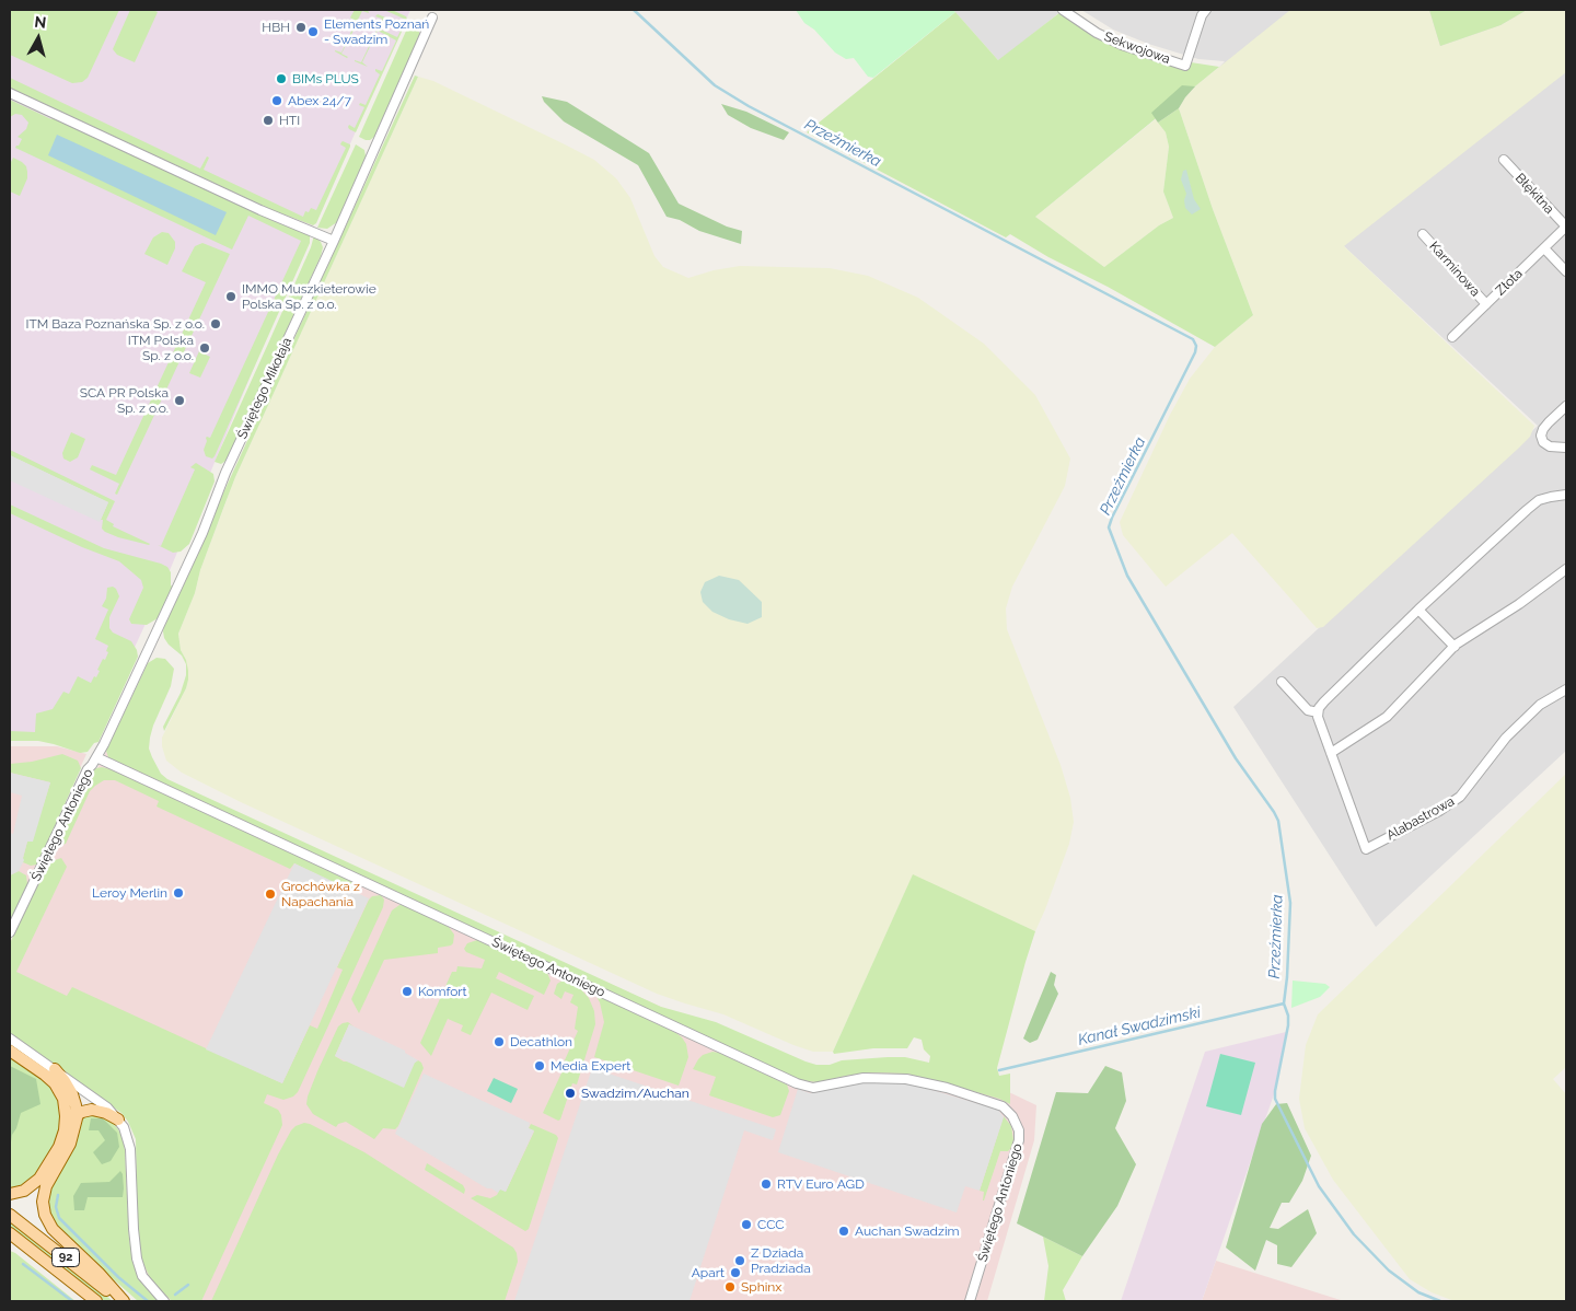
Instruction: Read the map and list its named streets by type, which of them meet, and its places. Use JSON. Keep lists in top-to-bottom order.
{
  "streets": {
    "main road": ["92"],
    "street": [
      "Sekwojowa",
      "Błękitna",
      "Karminowa",
      "Złota",
      "Świętego Mikołaja",
      "Alabastrowa",
      "Świętego Antoniego"
    ]
  },
  "crossings": [
    ["Błękitna", "Złota"],
    ["Karminowa", "Złota"],
    ["Świętego Mikołaja", "Świętego Antoniego"]
  ],
  "water": ["Przeźmierka", "Kanał Swadzimski"],
  "places": [
    "HBH",
    "Elements Poznań - Swadzim",
    "BIMs PLUS",
    "Abex 24/7",
    "HTI",
    "IMMO Muszkieterowie Polska Sp. z o.o.",
    "ITM Baza Poznańska Sp. z o.o.",
    "ITM Polska Sp. z o.o.",
    "SCA PR Polska Sp. z o.o.",
    "Leroy Merlin",
    "Grochówka z Napachania",
    "Komfort",
    "Decathlon",
    "Media Expert",
    "Swadzim/Auchan",
    "RTV Euro AGD",
    "CCC",
    "Auchan Swadzim",
    "Z Dziada Pradziada",
    "Apart",
    "Sphinx"
  ],
  "north": "top"
}
